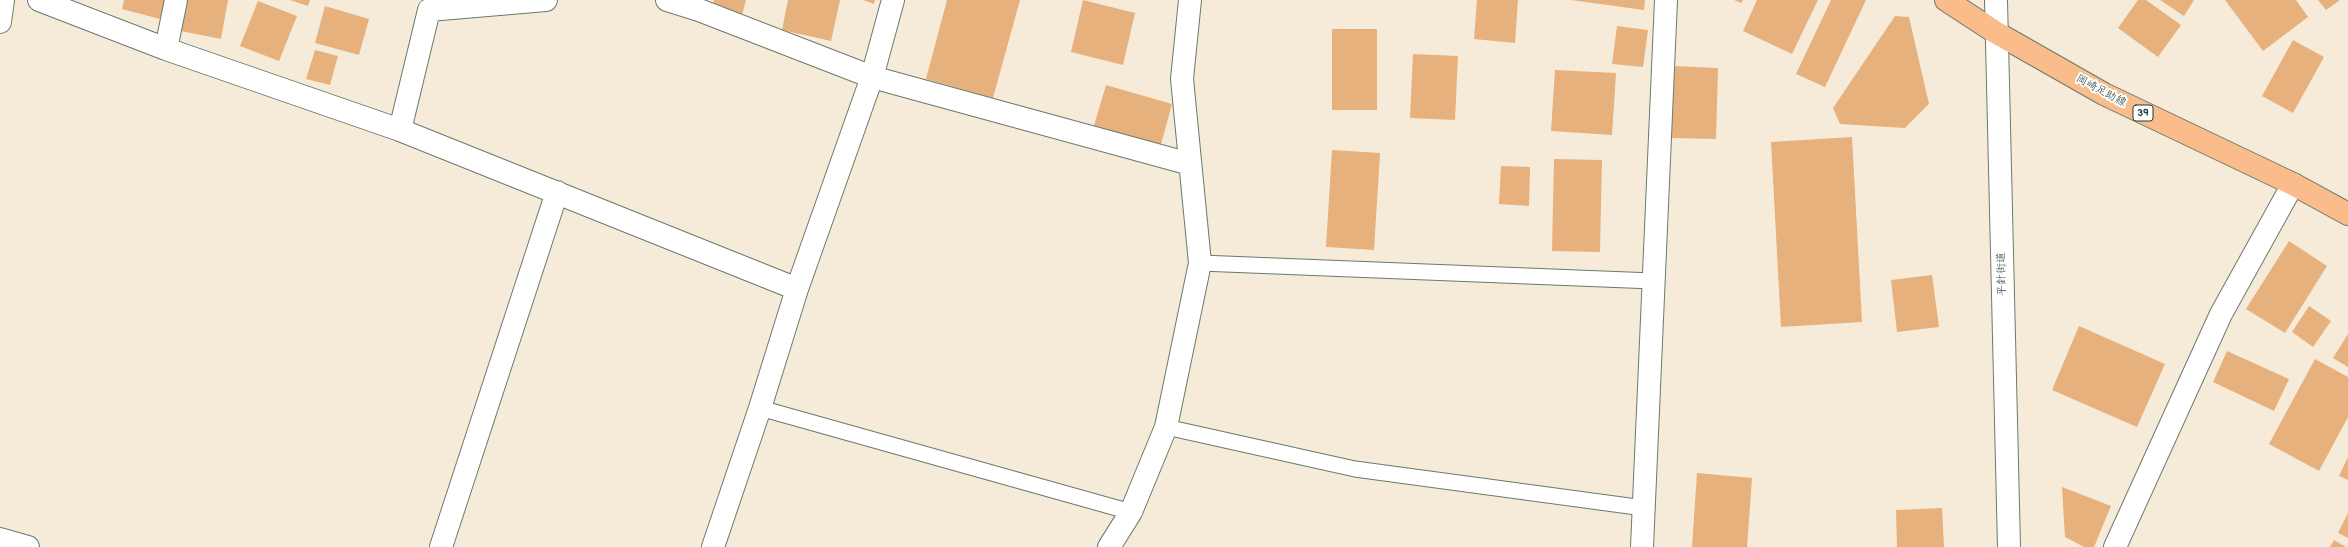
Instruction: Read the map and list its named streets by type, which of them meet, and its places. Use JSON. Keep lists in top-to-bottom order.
{
  "streets": {
    "main road": ["岡崎足助線", "39"],
    "street": ["平針街道"]
  },
  "crossings": [
    ["岡崎足助線", "平針街道"]
  ]
}
